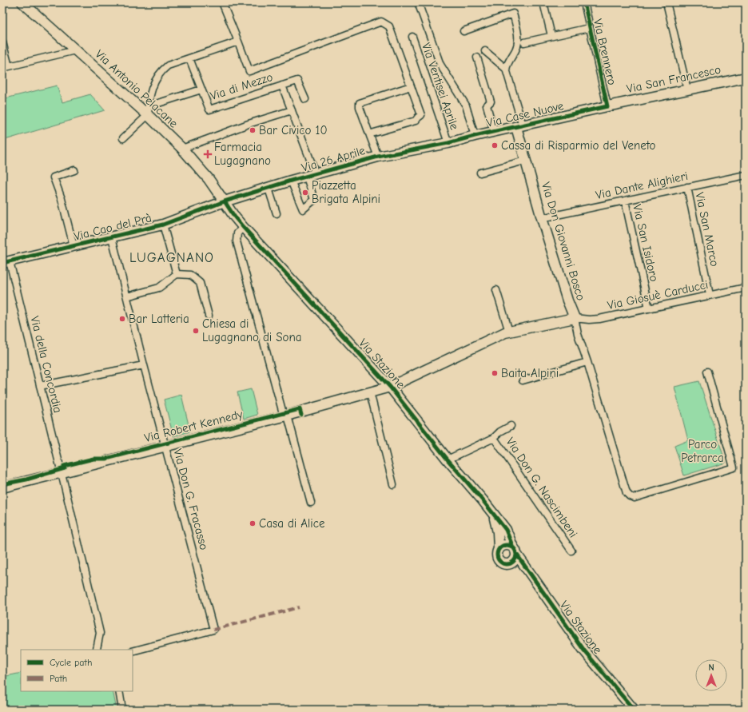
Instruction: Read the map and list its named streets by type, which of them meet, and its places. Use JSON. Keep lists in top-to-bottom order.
{
  "streets": {
    "main road": [
      "Via San Francesco",
      "Via Antonio Pelacane",
      "Via Case Nuove",
      "Via 26 Aprile",
      "Via Cao del Prà",
      "Via Don Giovanni Bosco",
      "Via Stazione",
      "Via Robert Kennedy"
    ],
    "street": [
      "Via Brennero",
      "Via di Mezzo",
      "Via Ventisei Aprile",
      "Via Dante Alighieri",
      "Via San Marco",
      "Via San Isidoro",
      "Via Giosuè Carducci",
      "Via della Concordia",
      "Via Don G. Nascimbeni",
      "Via Don G. Fracasso"
    ]
  },
  "crossings": [
    ["Via Brennero", "Via San Francesco"],
    ["Via Brennero", "Via Case Nuove"],
    ["Via San Francesco", "Via Case Nuove"],
    ["Via di Mezzo", "Via Antonio Pelacane"],
    ["Via di Mezzo", "Via 26 Aprile"],
    ["Via Ventisei Aprile", "Via Case Nuove"],
    ["Via Ventisei Aprile", "Via 26 Aprile"],
    ["Via Antonio Pelacane", "Via 26 Aprile"],
    ["Via Antonio Pelacane", "Via Cao del Prà"],
    ["Via Antonio Pelacane", "Via Stazione"],
    ["Via Case Nuove", "Via 26 Aprile"],
    ["Via Case Nuove", "Via Don Giovanni Bosco"],
    ["Via 26 Aprile", "Via Cao del Prà"],
    ["Via 26 Aprile", "Via Stazione"],
    ["Via Dante Alighieri", "Via San Marco"],
    ["Via Dante Alighieri", "Via Don Giovanni Bosco"],
    ["Via Dante Alighieri", "Via San Isidoro"],
    ["Via Cao del Prà", "Via Stazione"],
    ["Via Cao del Prà", "Via della Concordia"],
    ["Via Cao del Prà", "Via Don G. Fracasso"],
    ["Via San Marco", "Via Giosuè Carducci"],
    ["Via Don Giovanni Bosco", "Via Giosuè Carducci"],
    ["Via Don Giovanni Bosco", "Via Robert Kennedy"],
    ["Via San Isidoro", "Via Giosuè Carducci"],
    ["Via Giosuè Carducci", "Via Robert Kennedy"],
    ["Via Stazione", "Via Robert Kennedy"],
    ["Via Stazione", "Via Don G. Nascimbeni"],
    ["Via della Concordia", "Via Robert Kennedy"],
    ["Via Robert Kennedy", "Via Don G. Fracasso"]
  ],
  "districts": ["LUGAGNANO"],
  "parks": ["Parco Petrarca"],
  "places": {
    "other": [
      "Bar Civico 10",
      "Cassa di Risparmio del Veneto",
      "Piazzetta Brigata Alpini",
      "Bar Latteria",
      "Chiesa di Lugagnano di Sona",
      "Baita Alpini",
      "Casa di Alice"
    ],
    "health": ["Farmacia Lugagnano"]
  },
  "legend": ["Cycle path", "Path"],
  "north": "top"
}
